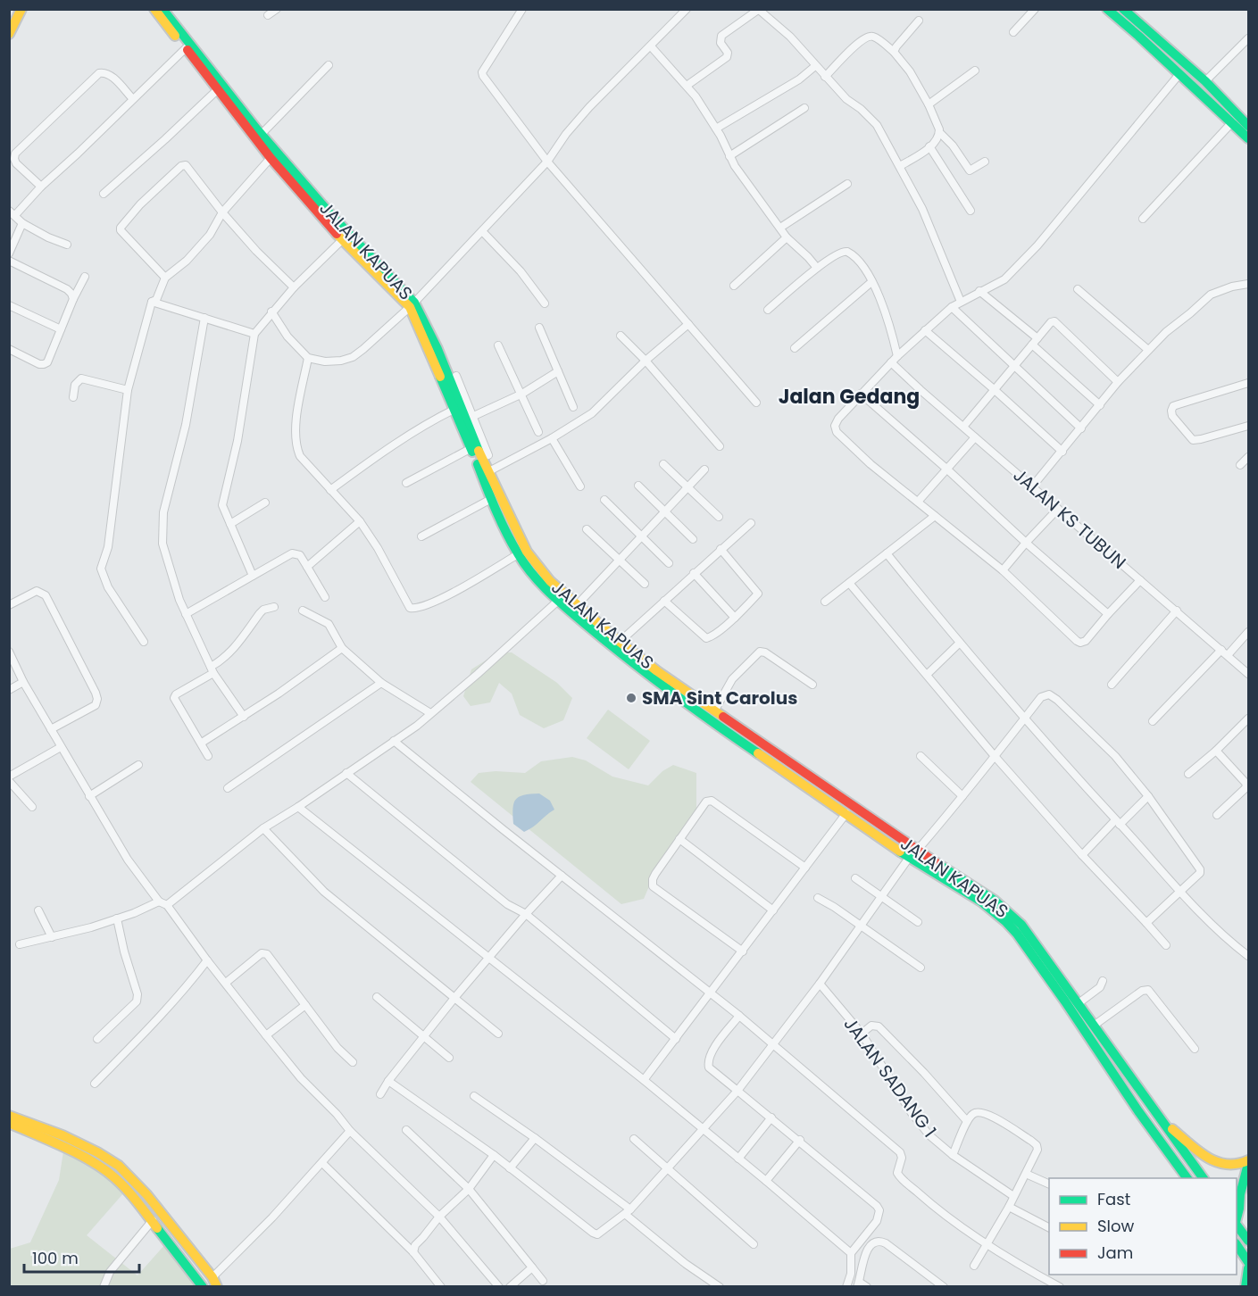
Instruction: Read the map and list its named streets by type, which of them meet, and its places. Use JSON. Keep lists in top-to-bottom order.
{
  "streets": {
    "street": ["JALAN KAPUAS", "JALAN KS TUBUN", "JALAN SADANG 1"]
  },
  "districts": ["Jalan Gedang"],
  "places": ["SMA Sint Carolus"],
  "legend": ["Fast", "Slow", "Jam"],
  "scale_bar": "100 m"
}
